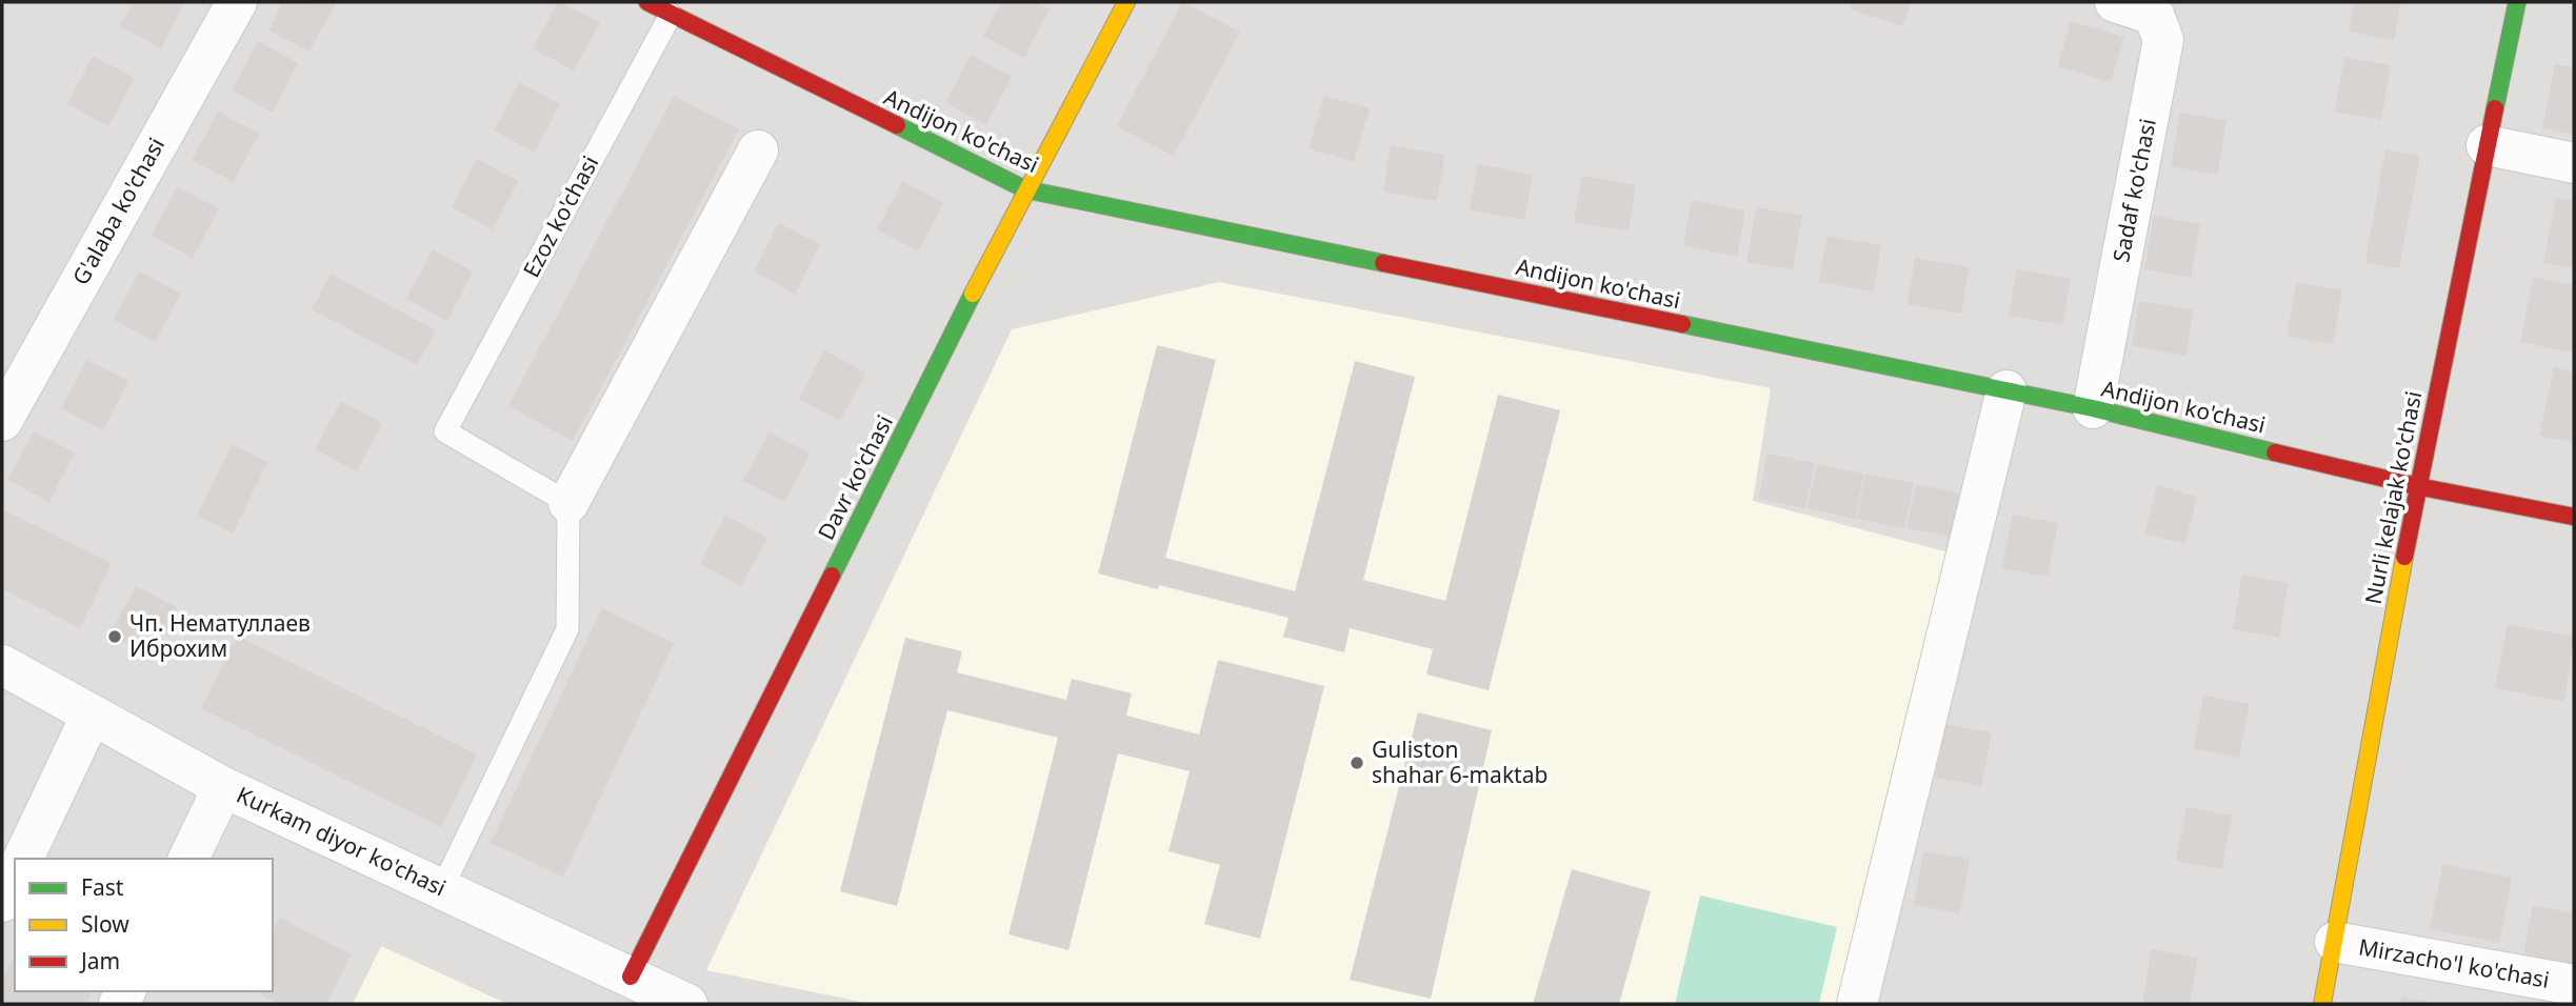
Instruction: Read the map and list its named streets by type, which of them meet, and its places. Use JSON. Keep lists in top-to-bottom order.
{
  "streets": {
    "street": [
      "Andijon ko'chasi",
      "Sadaf ko'chasi",
      "G'alaba ko'chasi",
      "Davr ko'chasi",
      "Nurli kelajak ko'chasi",
      "Kurkam diyor ko'chasi",
      "Mirzacho'l ko'chasi"
    ],
    "lane": ["Ezoz ko'chasi"]
  },
  "crossings": [
    ["Andijon ko'chasi", "Sadaf ko'chasi"],
    ["Andijon ko'chasi", "Ezoz ko'chasi"],
    ["Andijon ko'chasi", "Davr ko'chasi"],
    ["Andijon ko'chasi", "Nurli kelajak ko'chasi"],
    ["Davr ko'chasi", "Kurkam diyor ko'chasi"],
    ["Nurli kelajak ko'chasi", "Mirzacho'l ko'chasi"]
  ],
  "places": ["Чп. Нематуллаев Иброхим", "Guliston shahar 6-maktab"],
  "legend": ["Fast", "Slow", "Jam"]
}
